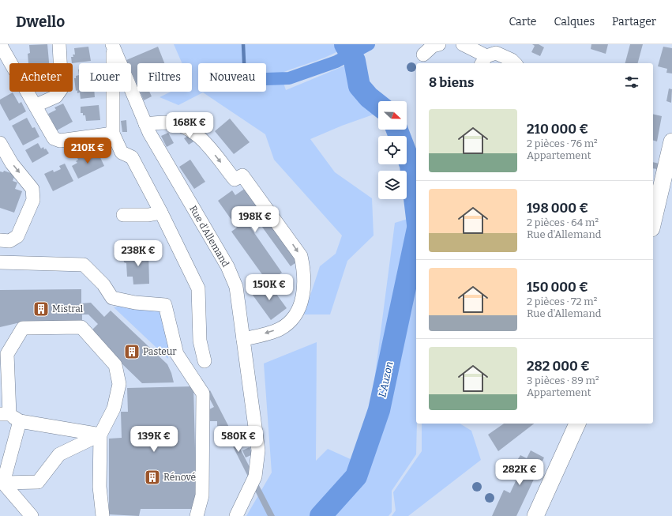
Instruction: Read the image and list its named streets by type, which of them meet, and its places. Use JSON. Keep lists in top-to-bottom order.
{
  "streets": {
    "street": ["Rue d'Allemand"]
  },
  "water": ["L'Auzon"],
  "places": {
    "building": ["Mistral", "Pasteur", "Rénové"]
  },
  "north": "right",
  "page": {
    "header": "Dwello",
    "nav": ["Carte", "Calques", "Partager"],
    "chip": [
      "Acheter",
      "Louer",
      "Filtres",
      "Nouveau"
    ],
    "heading": "8 biens",
    "list": [
      {
        "name": "210 000 €",
        "note": "2 pièces · 76 m² · Appartement"
      },
      {
        "name": "198 000 €",
        "note": "2 pièces · 64 m² · Rue d'Allemand"
      },
      {
        "name": "150 000 €",
        "note": "2 pièces · 72 m² · Rue d'Allemand"
      },
      {
        "name": "282 000 €",
        "note": "3 pièces · 89 m² · Appartement"
      }
    ],
    "price": [
      "168K €",
      "210K €",
      "198K €",
      "238K €",
      "150K €",
      "139K €",
      "580K €",
      "282K €"
    ]
  }
}
